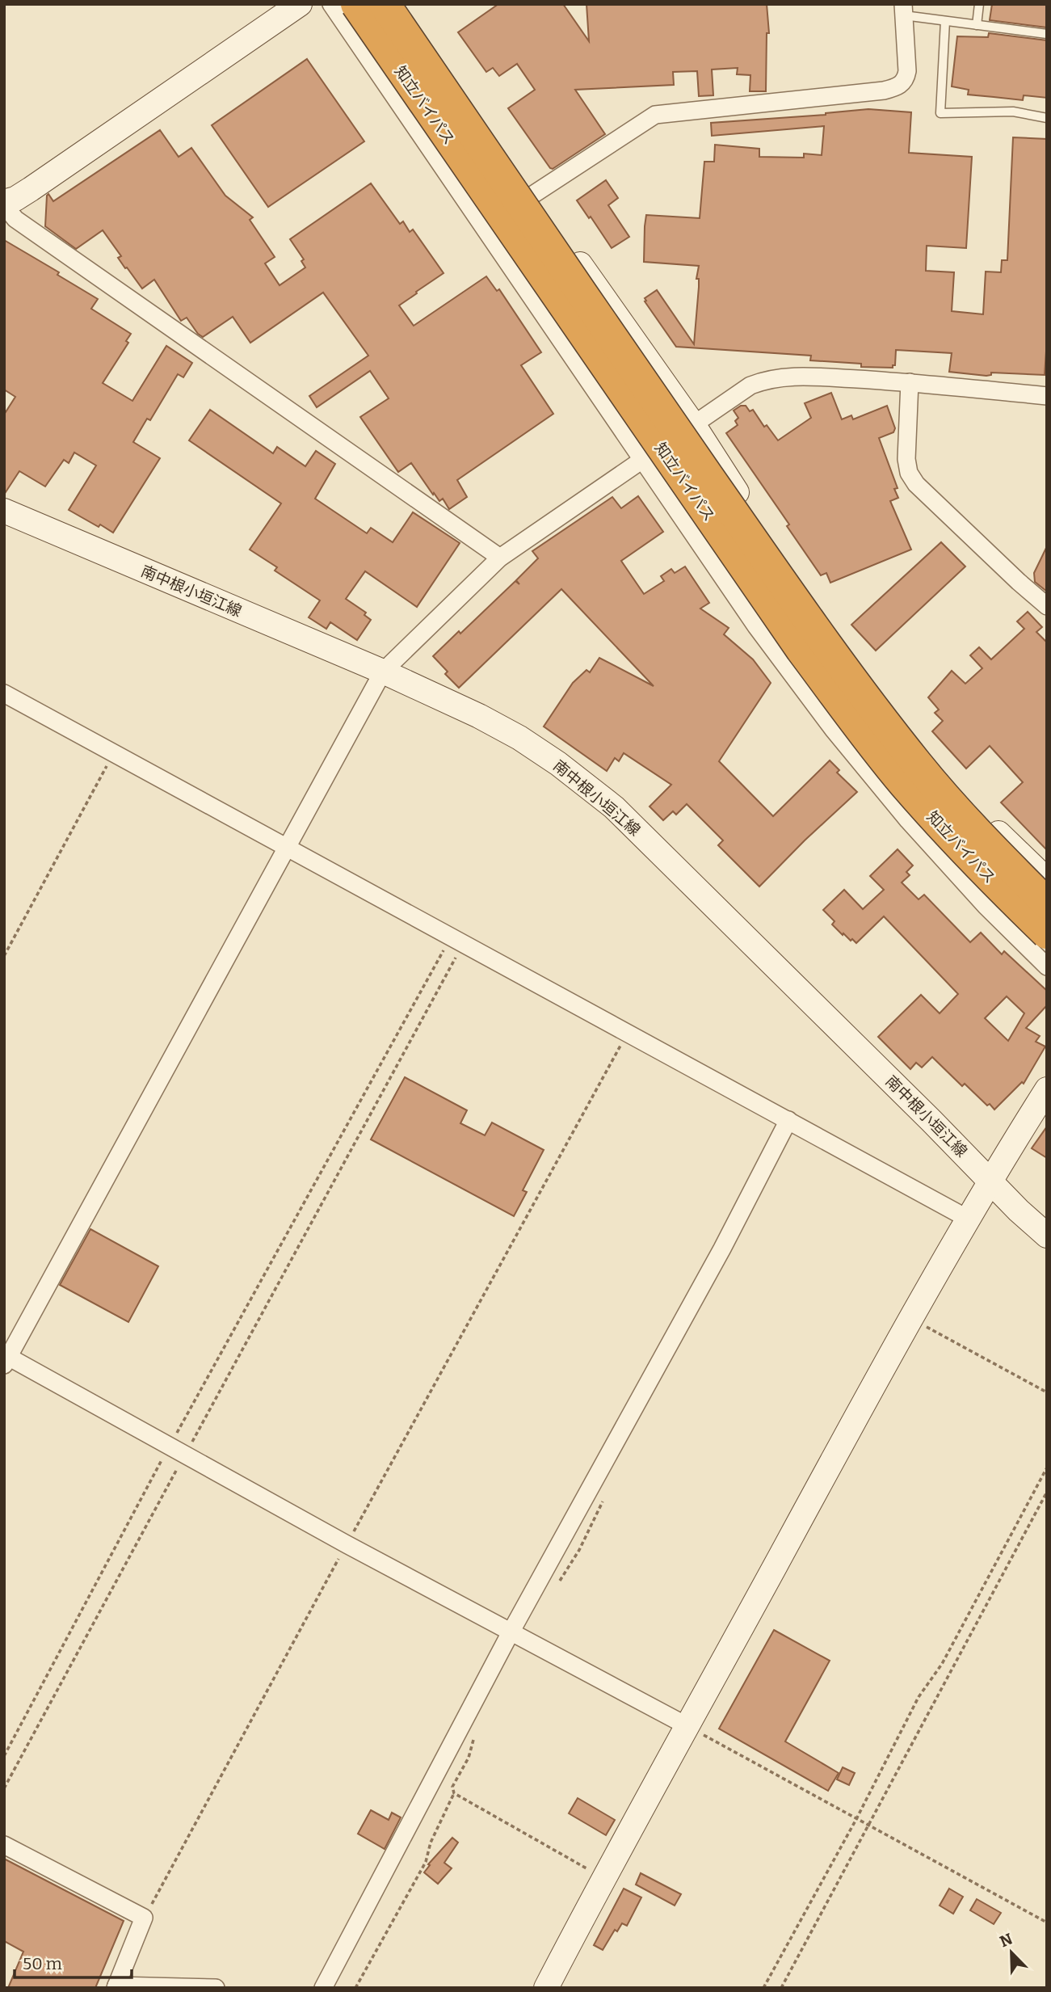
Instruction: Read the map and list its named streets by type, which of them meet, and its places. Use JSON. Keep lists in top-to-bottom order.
{
  "streets": {
    "highway": ["知立バイパス"],
    "street": ["南中根小垣江線"]
  },
  "scale_bar": "50 m",
  "north": "top left"
}
